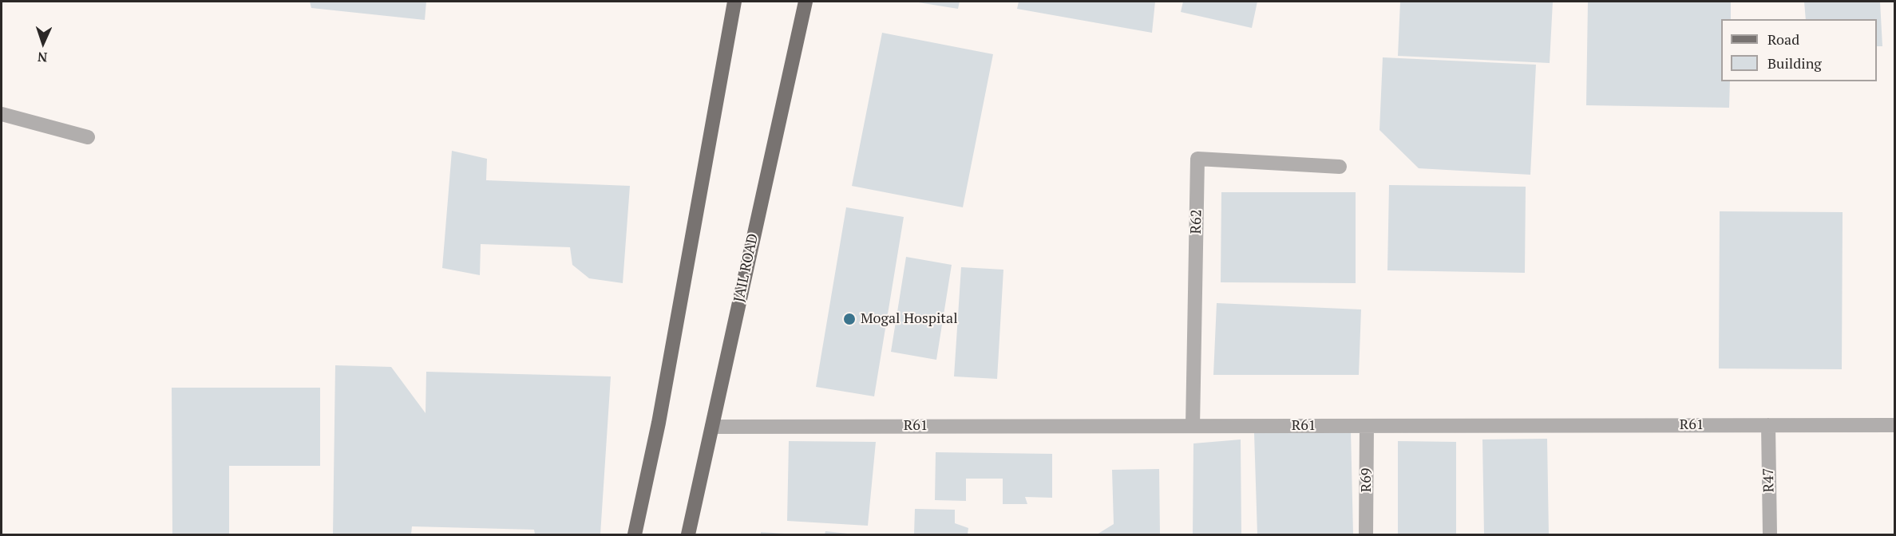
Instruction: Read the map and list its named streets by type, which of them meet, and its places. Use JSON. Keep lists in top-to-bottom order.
{
  "streets": {
    "main road": ["JAIL ROAD"],
    "street": [
      "R62",
      "R61",
      "R69",
      "R47"
    ]
  },
  "crossings": [
    ["R62", "R61"],
    ["JAIL ROAD", "R61"],
    ["R61", "R69"],
    ["R61", "R47"]
  ],
  "places": ["Mogal Hospital"],
  "legend": ["Road", "Building"],
  "north": "bottom"
}
